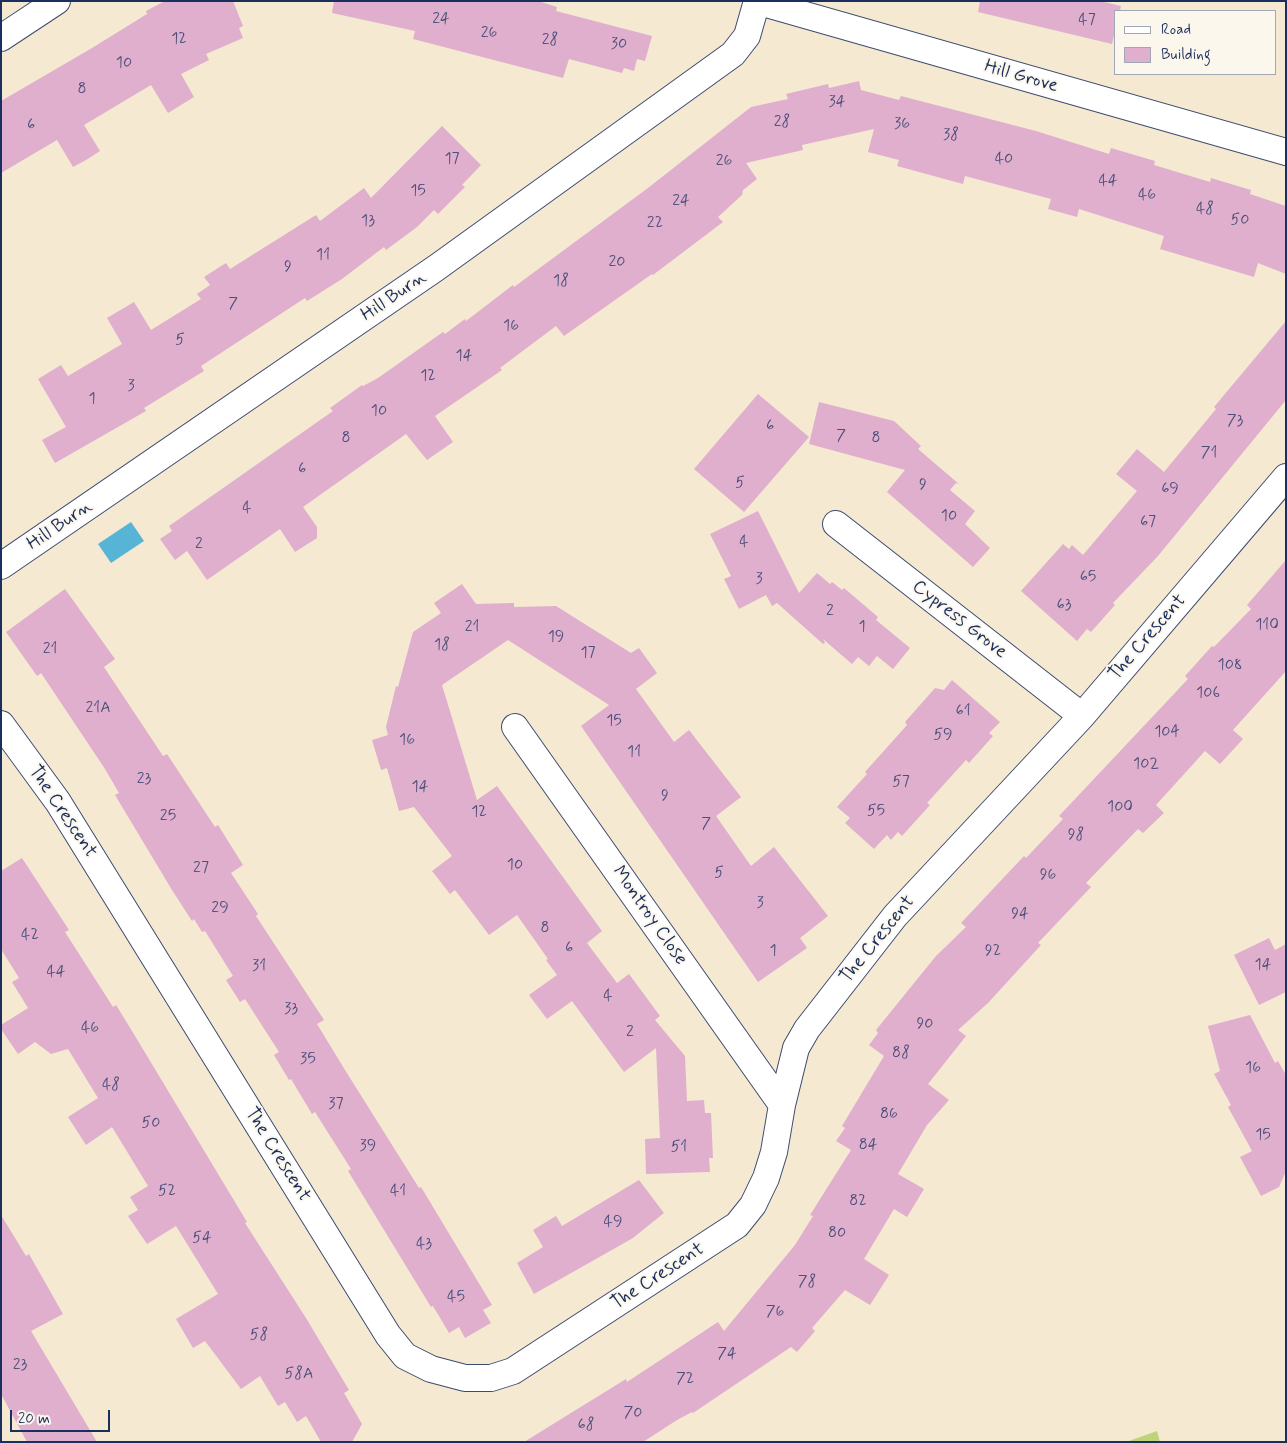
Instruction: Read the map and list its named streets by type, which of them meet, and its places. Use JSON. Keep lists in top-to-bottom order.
{
  "streets": {
    "street": [
      "Hill Grove",
      "Hill Burn",
      "Cypress Grove",
      "The Crescent",
      "Montroy Close"
    ]
  },
  "crossings": [
    ["Hill Grove", "Hill Burn"],
    ["Cypress Grove", "The Crescent"],
    ["The Crescent", "Montroy Close"]
  ],
  "house_numbers": [
    "24",
    "47",
    "26",
    "12",
    "28",
    "30",
    "10",
    "8",
    "34",
    "28",
    "36",
    "6",
    "38",
    "17",
    "40",
    "26",
    "44",
    "15",
    "46",
    "24",
    "48",
    "50",
    "13",
    "22",
    "11",
    "20",
    "9",
    "18",
    "7",
    "16",
    "5",
    "14",
    "12",
    "3",
    "1",
    "10",
    "73",
    "6",
    "7",
    "8",
    "8",
    "71",
    "6",
    "5",
    "9",
    "69",
    "4",
    "10",
    "67",
    "4",
    "2",
    "65",
    "3",
    "63",
    "2",
    "110",
    "21",
    "1",
    "19",
    "18",
    "21",
    "17",
    "108",
    "106",
    "21A",
    "61",
    "15",
    "104",
    "59",
    "16",
    "11",
    "102",
    "23",
    "57",
    "14",
    "9",
    "100",
    "55",
    "12",
    "25",
    "7",
    "98",
    "10",
    "27",
    "5",
    "96",
    "3",
    "29",
    "94",
    "8",
    "42",
    "6",
    "1",
    "92",
    "14",
    "31",
    "44",
    "4",
    "33",
    "90",
    "46",
    "2",
    "88",
    "35",
    "16",
    "48",
    "37",
    "86",
    "50",
    "15",
    "84",
    "39",
    "51",
    "52",
    "41",
    "82",
    "49",
    "80",
    "54",
    "43",
    "78",
    "45",
    "76",
    "58",
    "74",
    "23",
    "58A",
    "72",
    "70",
    "68"
  ],
  "legend": ["Road", "Building"],
  "scale_bar": "20 m"
}
